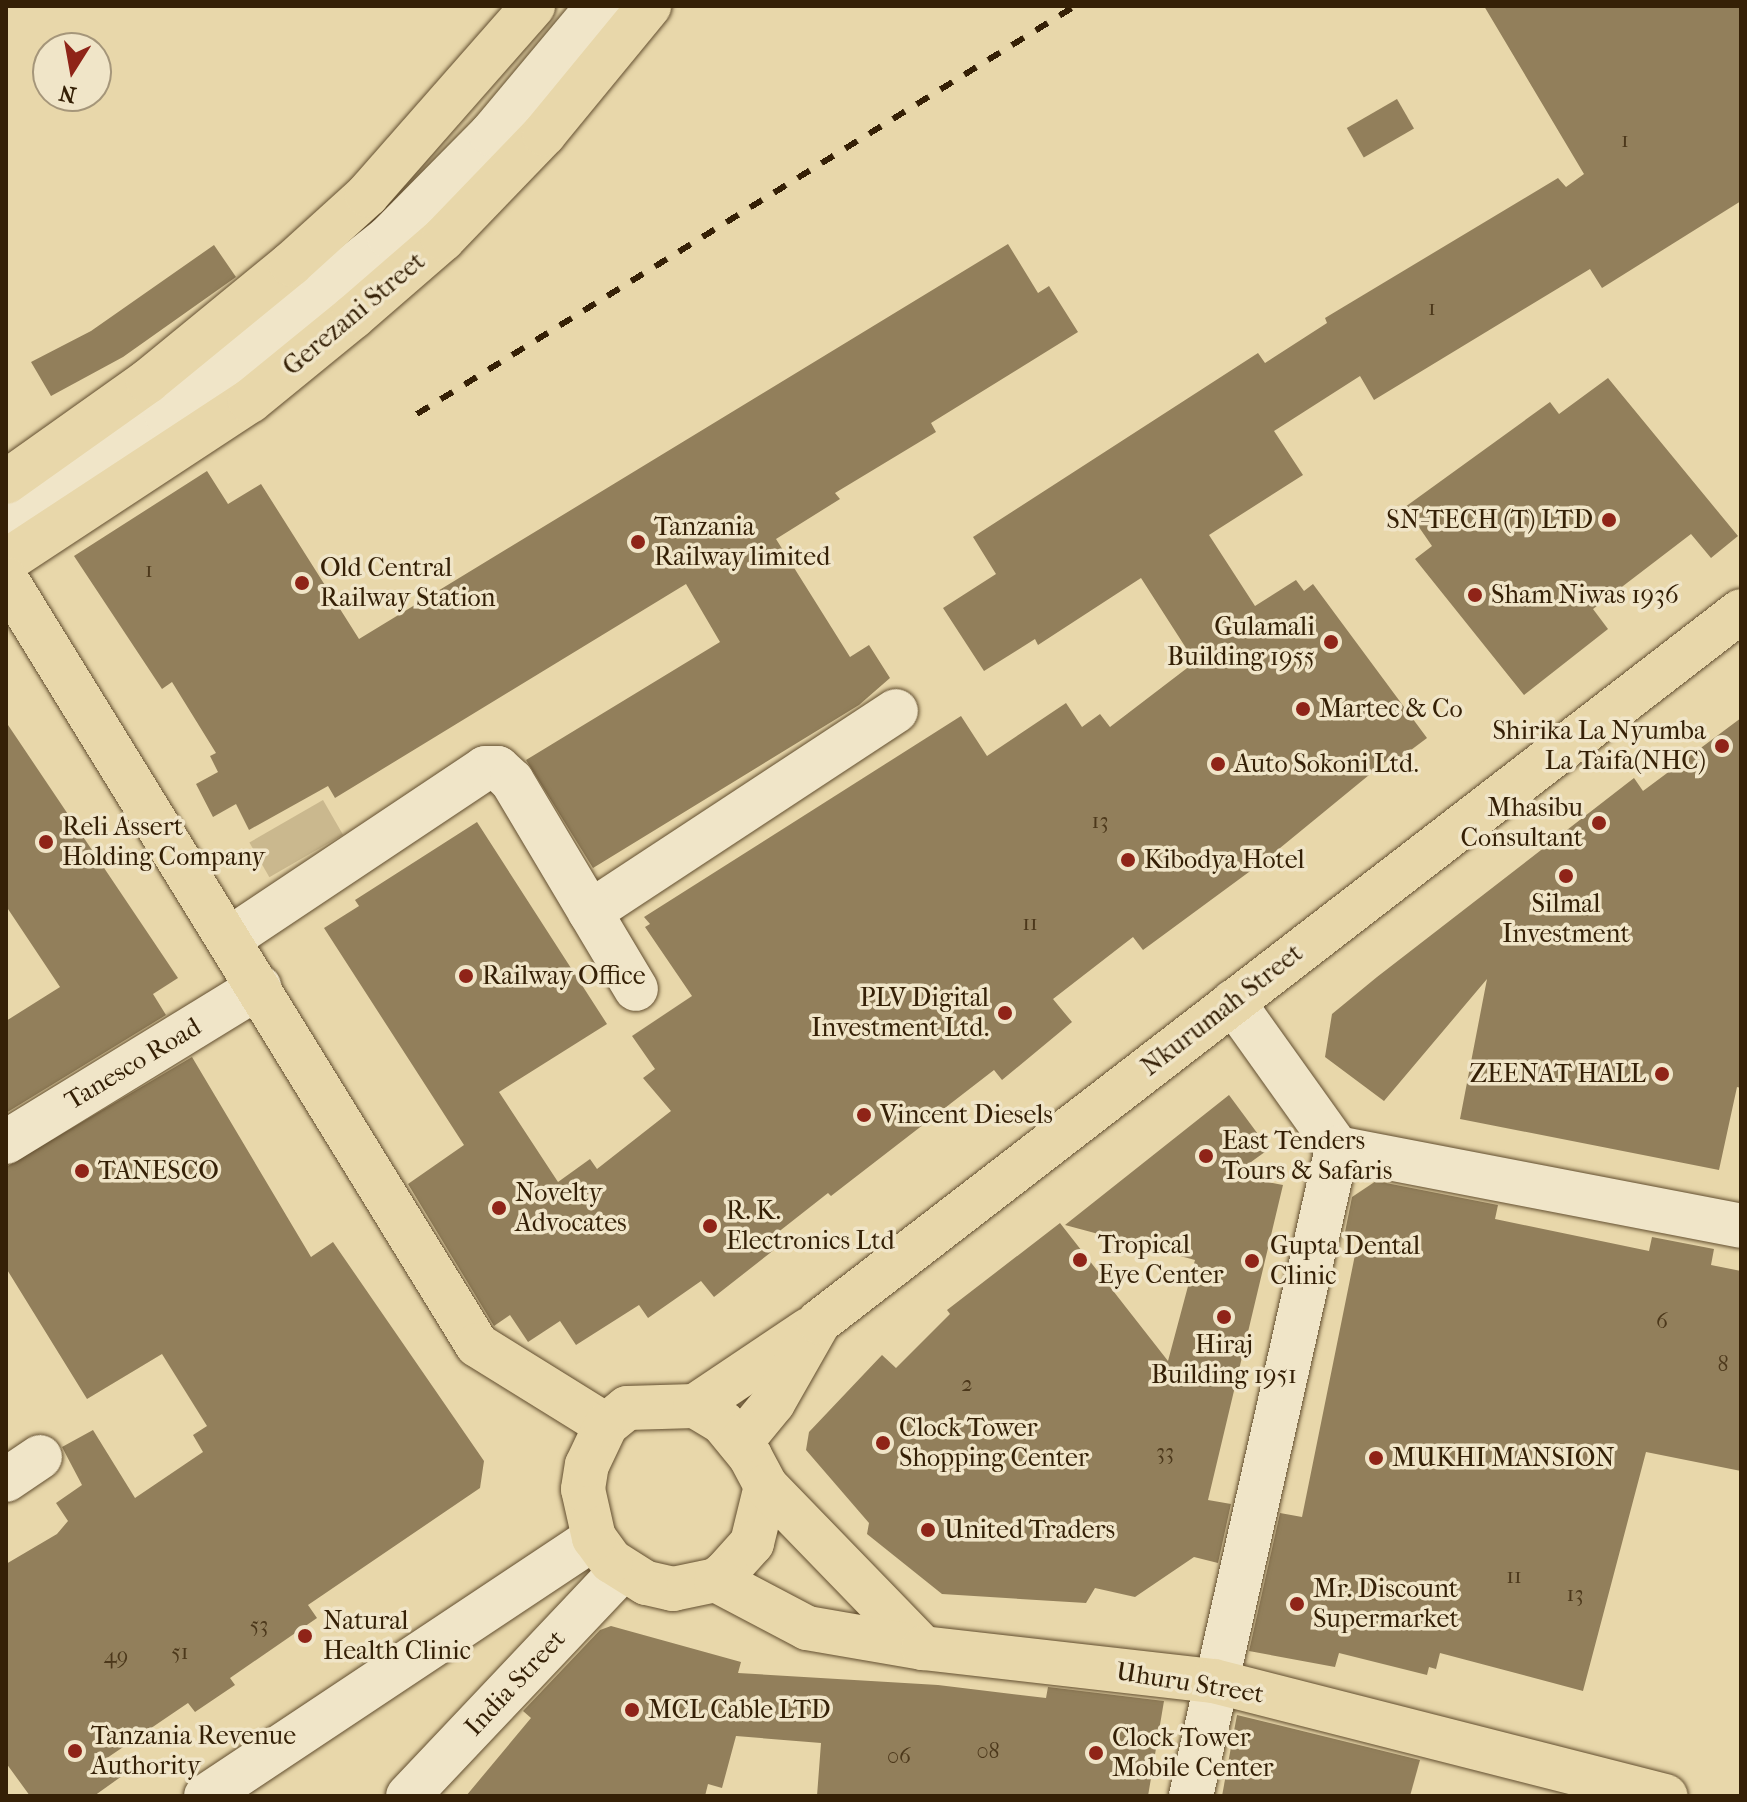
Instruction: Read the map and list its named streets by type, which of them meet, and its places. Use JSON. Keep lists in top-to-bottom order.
{
  "streets": {
    "main road": ["Gerezani Street", "Nkurumah Street", "Uhuru Street"],
    "street": ["Tanesco Road", "India Street"]
  },
  "crossings": [
    ["Nkurumah Street", "India Street"],
    ["Nkurumah Street", "Uhuru Street"],
    ["India Street", "Uhuru Street"]
  ],
  "places": [
    "SN-TECH (T) LTD",
    "Tanzania Railway limited",
    "Old Central Railway Station",
    "Sham Niwas 1936",
    "Gulamali Building 1955",
    "Martec & Co",
    "Shirika La Nyumba La Taifa(NHC)",
    "Auto Sokoni Ltd.",
    "Mhasibu Consultant",
    "Reli Assert Holding Company",
    "Kibodya Hotel",
    "Silmal Investment",
    "Railway Office",
    "PLV Digital Investment Ltd.",
    "ZEENAT HALL",
    "Vincent Diesels",
    "East Tenders Tours & Safaris",
    "TANESCO",
    "Novelty Advocates",
    "R. K. Electronics Ltd",
    "Tropical Eye Center",
    "Gupta Dental Clinic",
    "Hiraj Building 1951",
    "Clock Tower Shopping Center",
    "MUKHI MANSION",
    "United Traders",
    "Mr. Discount Supermarket",
    "Natural Health Clinic",
    "MCL Cable LTD",
    "Tanzania Revenue Authority",
    "Clock Tower Mobile Center"
  ],
  "house_numbers": [
    "1",
    "1",
    "1",
    "13",
    "11",
    "6",
    "8",
    "2",
    "33",
    "11",
    "13",
    "53",
    "51",
    "49",
    "08",
    "06"
  ],
  "north": "bottom"
}
